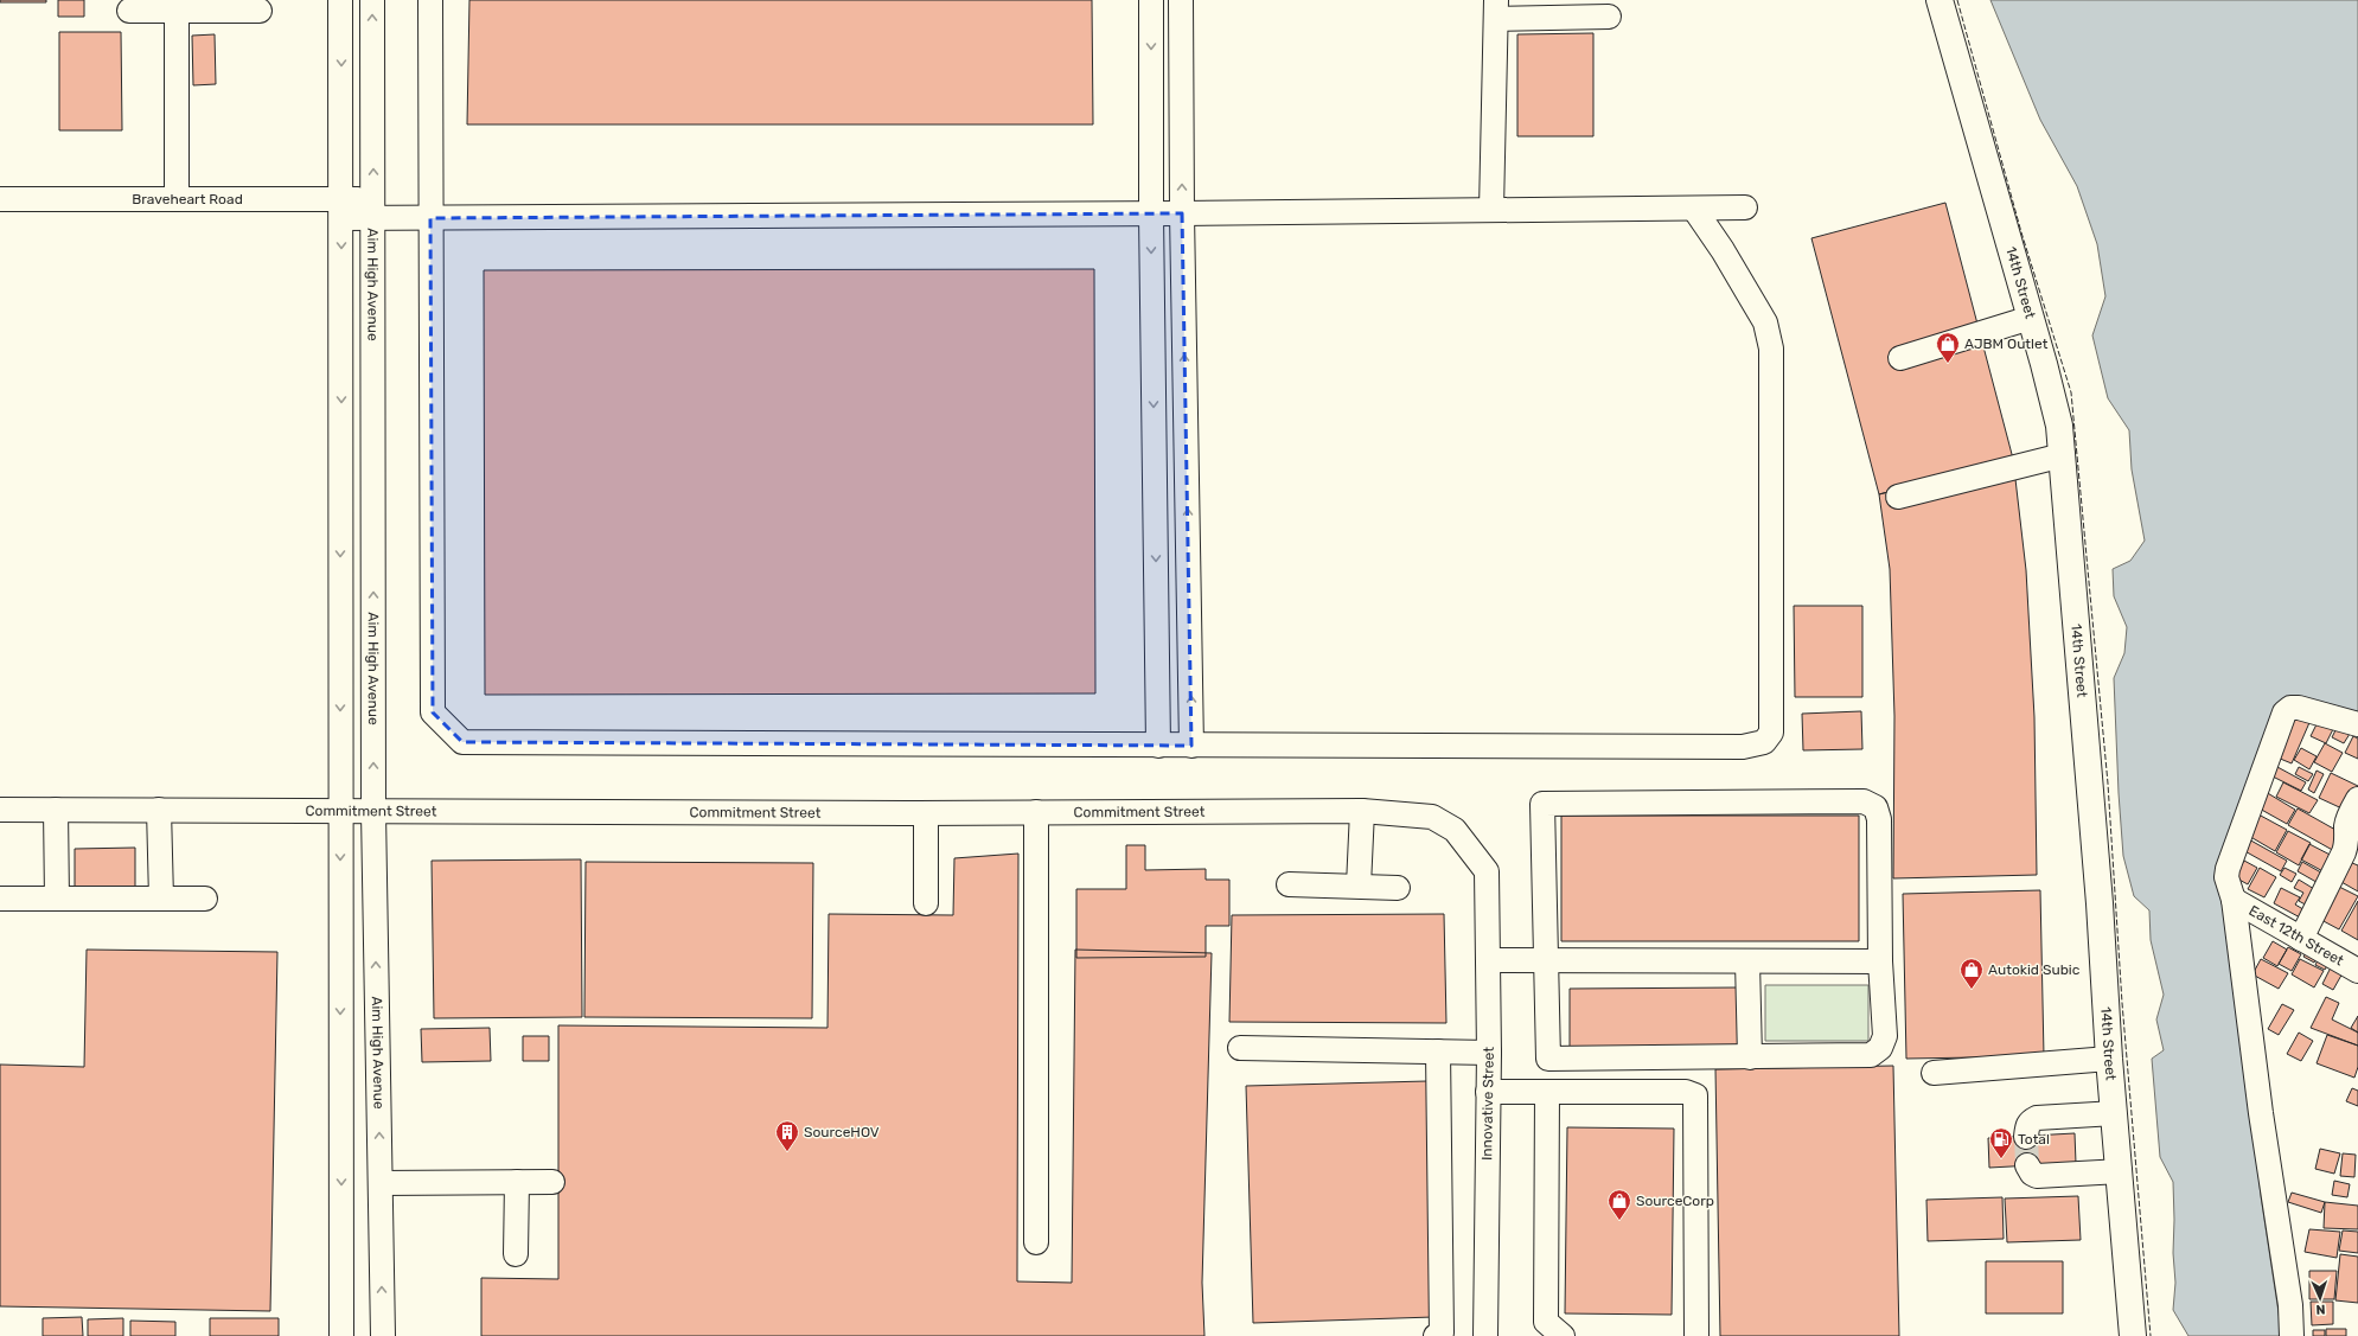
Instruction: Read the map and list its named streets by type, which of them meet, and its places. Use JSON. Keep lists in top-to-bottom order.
{
  "streets": {
    "main road": ["14th Street"],
    "street": [
      "Braveheart Road",
      "Aim High Avenue",
      "Commitment Street",
      "East 12th Street",
      "Innovative Street"
    ]
  },
  "crossings": [
    ["Braveheart Road", "Aim High Avenue"],
    ["Aim High Avenue", "Commitment Street"],
    ["Commitment Street", "Innovative Street"]
  ],
  "places": {
    "shop": ["AJBM Outlet", "Autokid Subic", "SourceCorp"],
    "building": ["SourceHOV"],
    "fuel station": ["Total"]
  },
  "north": "bottom"
}
